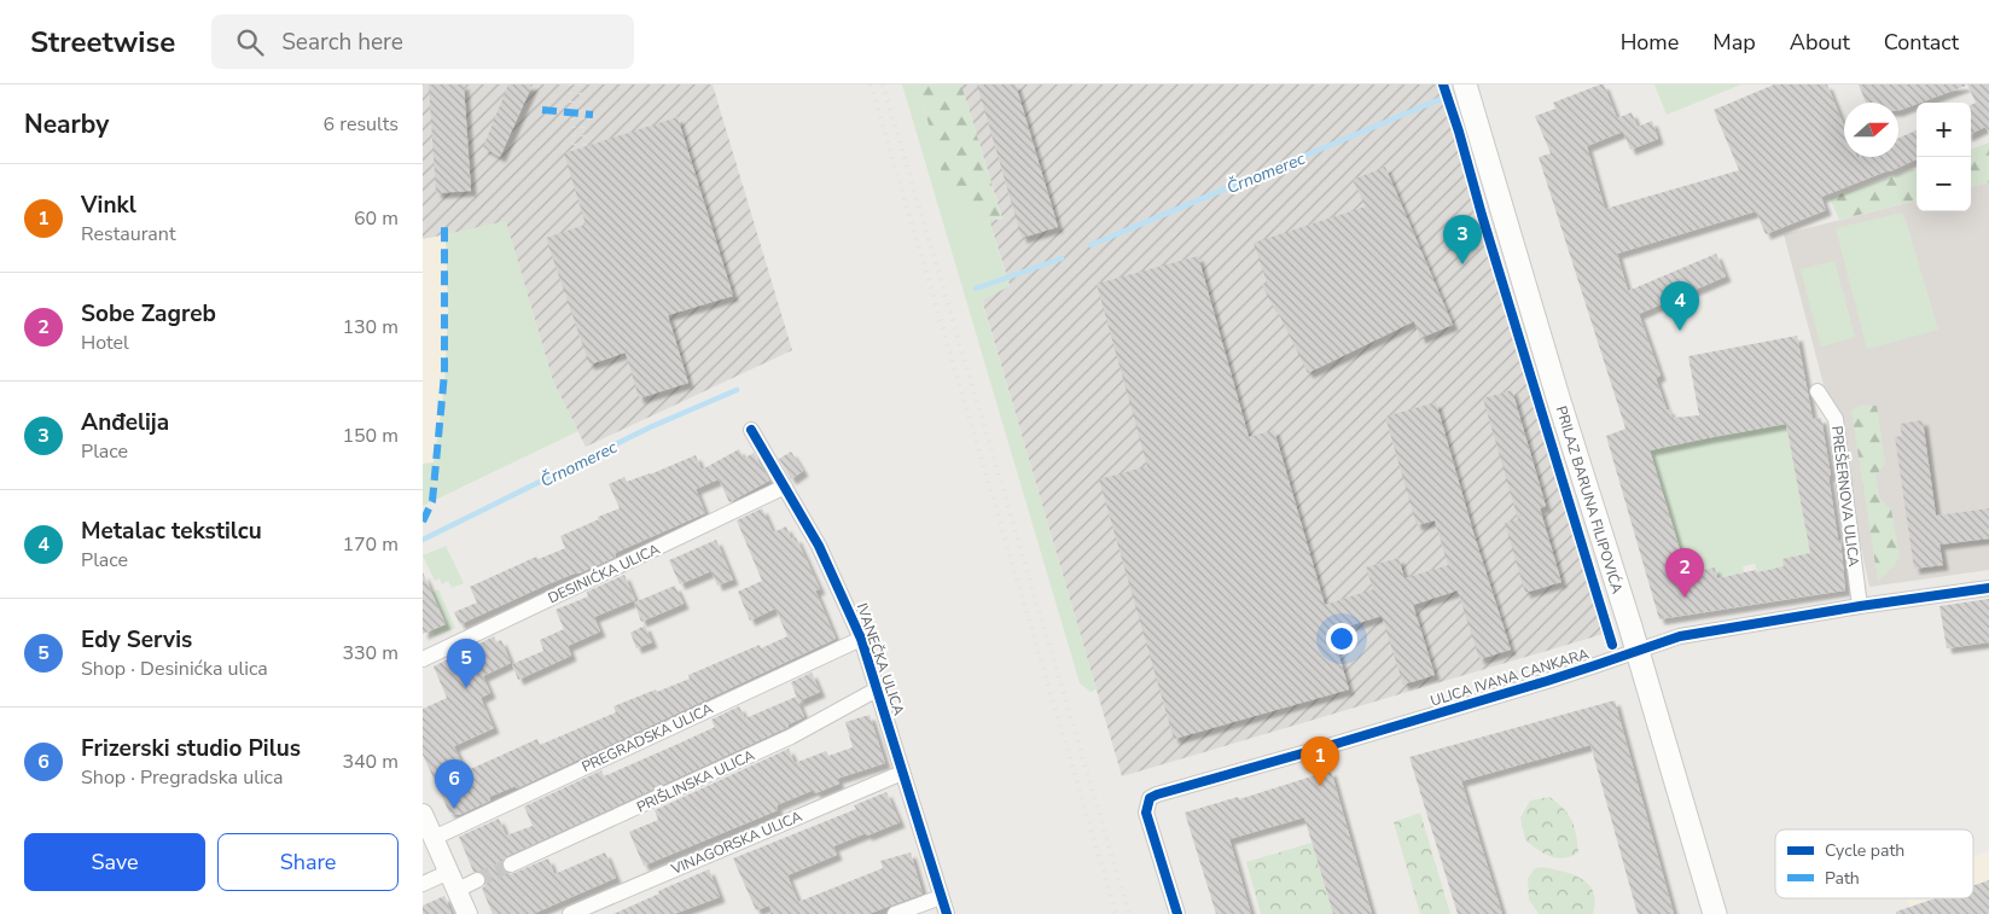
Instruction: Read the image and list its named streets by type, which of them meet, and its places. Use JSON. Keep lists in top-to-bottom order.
{
  "streets": {
    "main road": ["PRILAZ BARUNA FILIPOVIĆA"],
    "street": [
      "PREŠERNOVA ULICA",
      "DESINIĆKA ULICA",
      "IVANEČKA ULICA",
      "ULICA IVANA CANKARA",
      "PREGRADSKA ULICA",
      "PRIŠLINSKA ULICA",
      "VINAGORSKA ULICA"
    ]
  },
  "crossings": [
    ["PREŠERNOVA ULICA", "ULICA IVANA CANKARA"],
    ["PRILAZ BARUNA FILIPOVIĆA", "ULICA IVANA CANKARA"],
    ["DESINIĆKA ULICA", "IVANEČKA ULICA"],
    ["IVANEČKA ULICA", "PREGRADSKA ULICA"],
    ["IVANEČKA ULICA", "PRIŠLINSKA ULICA"],
    ["IVANEČKA ULICA", "VINAGORSKA ULICA"]
  ],
  "water": ["Črnomerec"],
  "legend": ["Cycle path", "Path"],
  "north": "right",
  "page": {
    "header": "Streetwise",
    "search": "Search here",
    "nav": [
      "Home",
      "Map",
      "About",
      "Contact"
    ],
    "heading": ["Nearby", "6 results"],
    "map_buttons": ["+", "−"],
    "list": [
      {
        "mark": "1",
        "name": "Vinkl",
        "note": "Restaurant",
        "value": "60 m"
      },
      {
        "mark": "2",
        "name": "Sobe Zagreb",
        "note": "Hotel",
        "value": "130 m"
      },
      {
        "mark": "3",
        "name": "Anđelija",
        "note": "Place",
        "value": "150 m"
      },
      {
        "mark": "4",
        "name": "Metalac tekstilcu",
        "note": "Place",
        "value": "170 m"
      },
      {
        "mark": "5",
        "name": "Edy Servis",
        "note": "Shop · Desinićka ulica",
        "value": "330 m"
      },
      {
        "mark": "6",
        "name": "Frizerski studio Pilus",
        "note": "Shop · Pregradska ulica",
        "value": "340 m"
      }
    ],
    "pins": [
      "3",
      "4",
      "2",
      "5",
      "1",
      "6"
    ],
    "buttons": ["Save", "Share"]
  }
}
